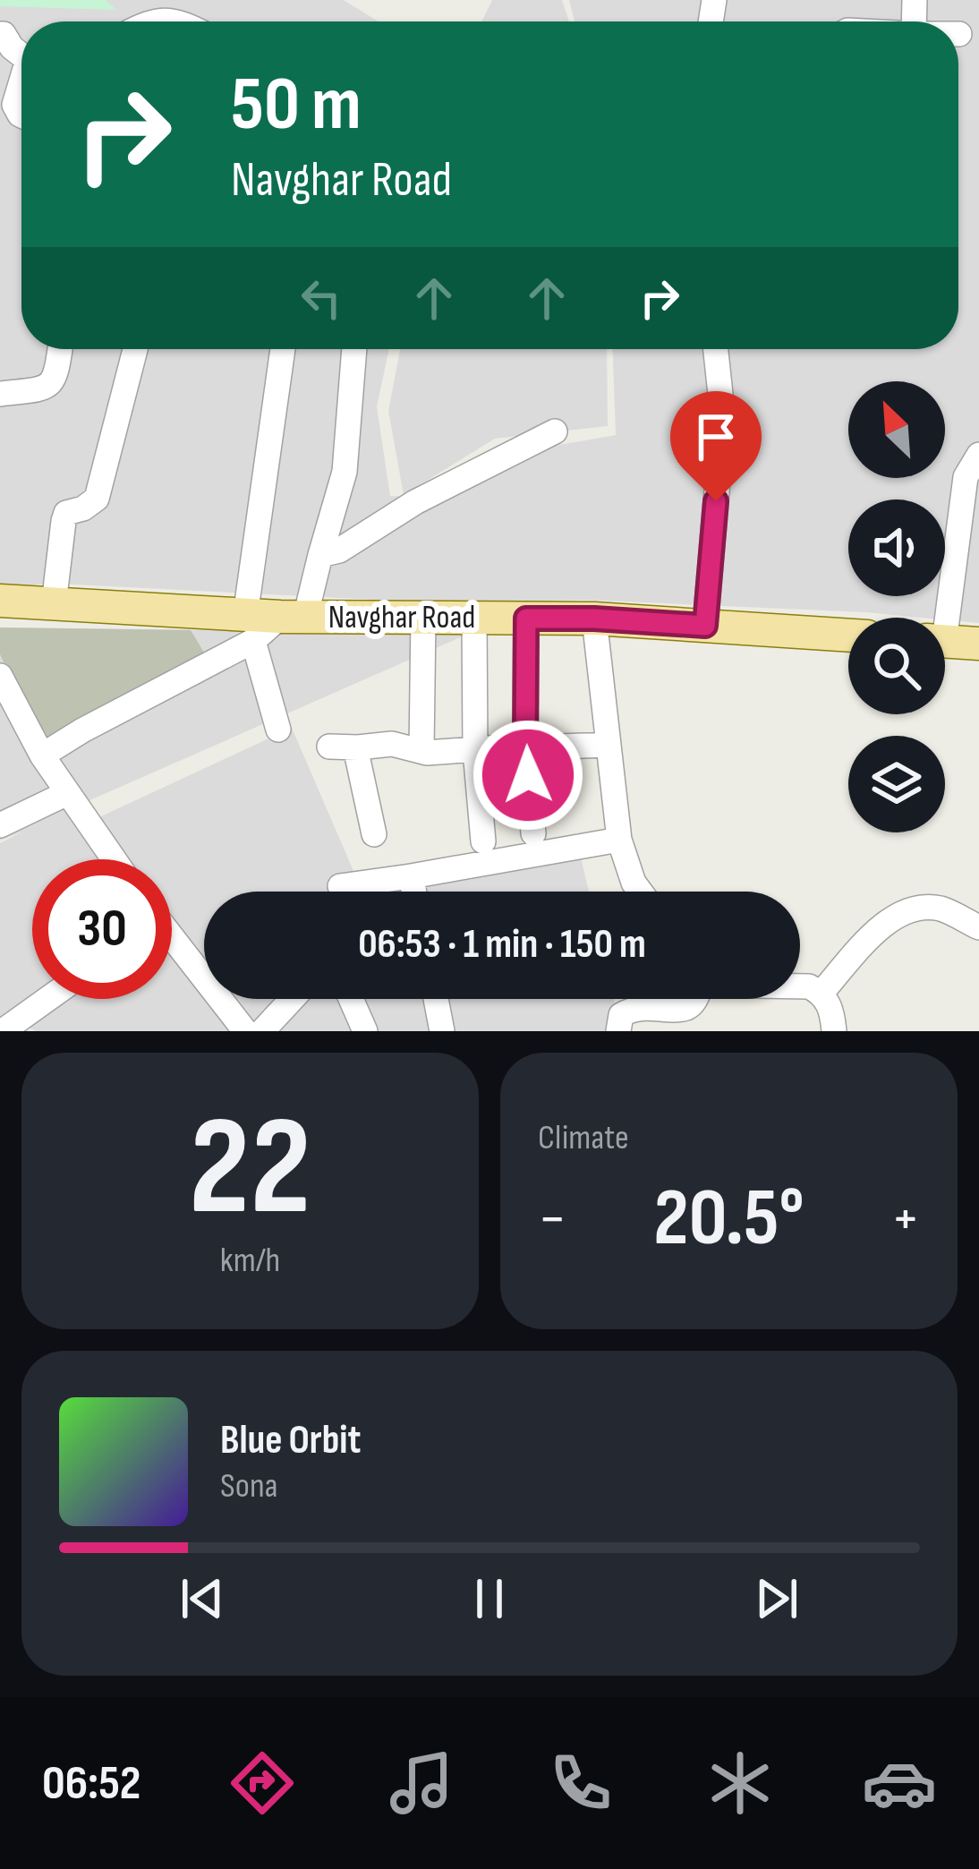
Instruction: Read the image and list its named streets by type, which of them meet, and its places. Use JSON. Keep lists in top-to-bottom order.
{
  "streets": {
    "main road": ["Navghar Road"]
  },
  "north": "top left",
  "page": {
    "turn": ["50 m", "Navghar Road"],
    "limit": "30",
    "trip": "06:53 · 1 min · 150 m",
    "tile": [
      ["22", "km/h"],
      "Climate"
    ],
    "heat": ["−", "20.5°", "+"],
    "song": ["Blue Orbit", "Sona"],
    "tabs": "06:52"
  }
}
